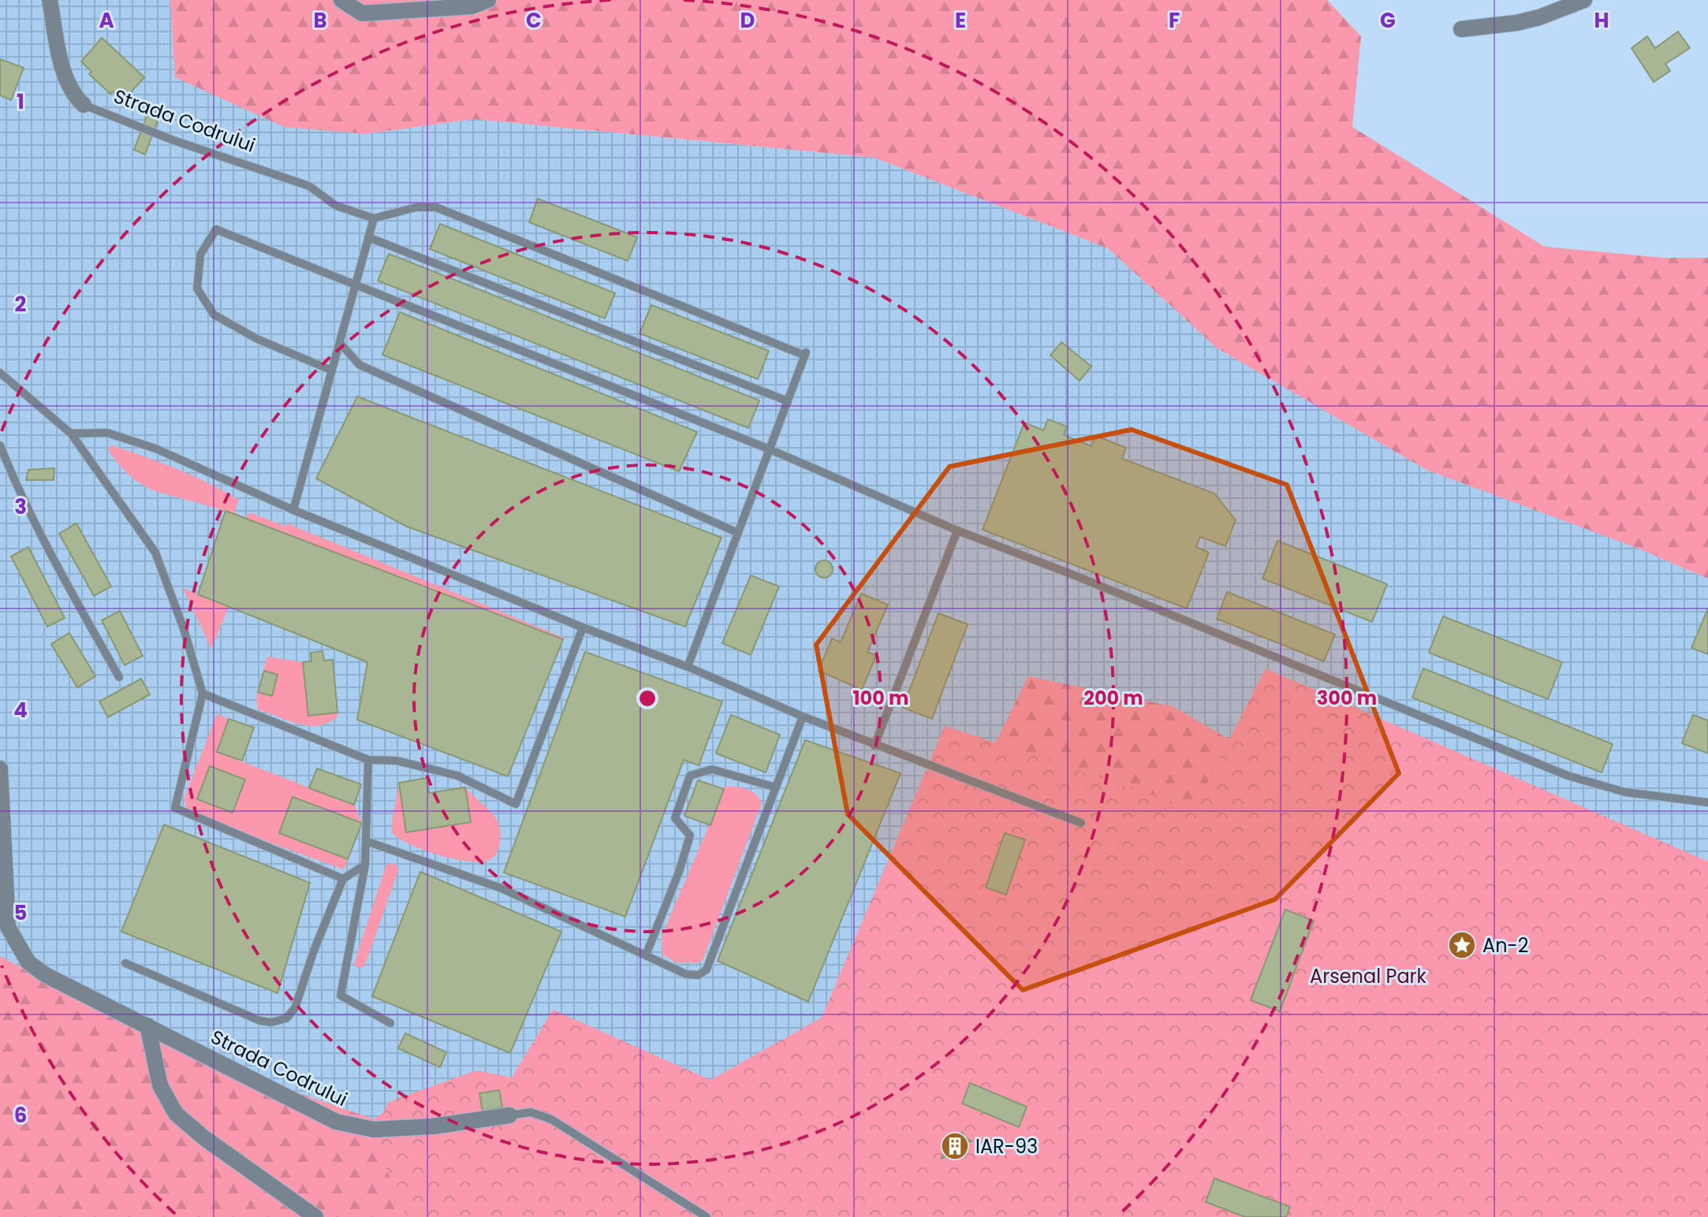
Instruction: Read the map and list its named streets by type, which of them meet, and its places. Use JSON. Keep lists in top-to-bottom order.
{
  "streets": {
    "street": ["Strada Codrului"]
  },
  "parks": ["Arsenal Park"],
  "places": {
    "place": ["An-2"],
    "building": ["IAR-93"]
  },
  "grid": {
    "columns": [
      "A",
      "B",
      "C",
      "D",
      "E",
      "F",
      "G",
      "H"
    ],
    "rows": [
      "1",
      "2",
      "3",
      "4",
      "5",
      "6"
    ]
  },
  "rings": ["100 m", "200 m", "300 m"]
}
